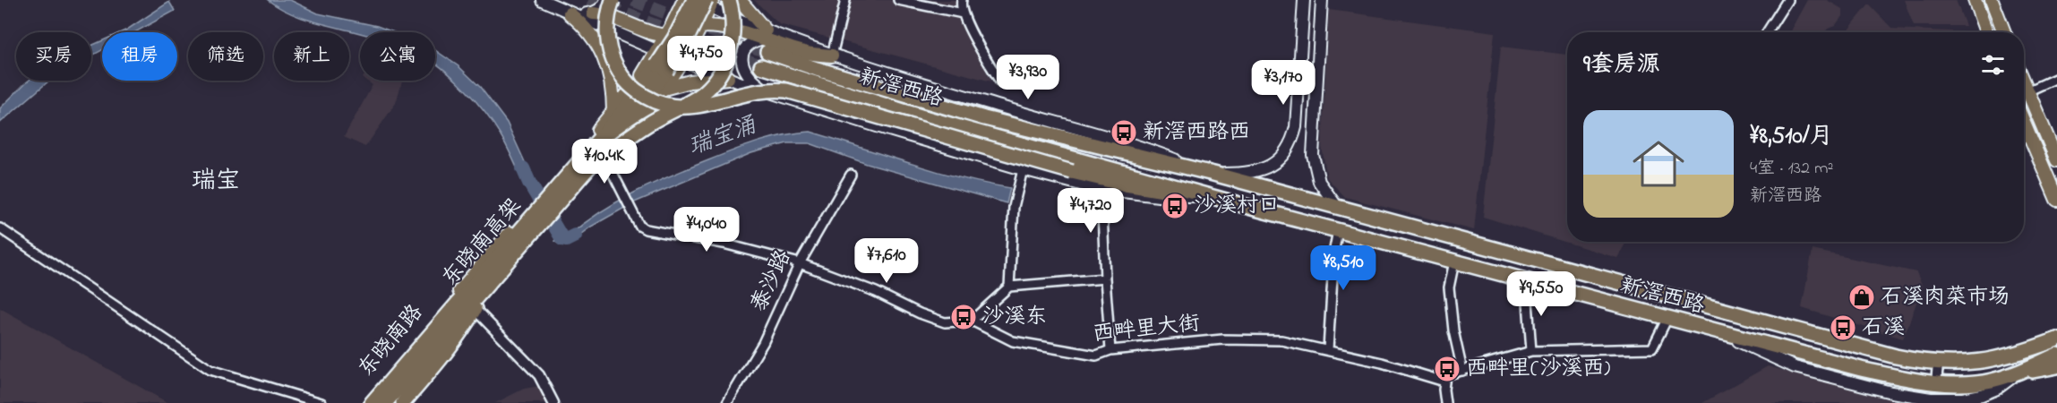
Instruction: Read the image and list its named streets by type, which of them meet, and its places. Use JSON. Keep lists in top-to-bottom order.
{
  "streets": {
    "highway": ["新滘西路", "东晓南高架"],
    "main road": ["东晓南路"],
    "street": ["泰沙路", "西畔里大街"]
  },
  "districts": ["瑞宝"],
  "water": ["瑞宝涌"],
  "places": {
    "bus stop": [
      "新滘西路西",
      "沙溪村口",
      "沙溪东",
      "石溪",
      "西畔里(沙溪西)"
    ],
    "shop": ["石溪肉菜市场"]
  },
  "page": {
    "chip": [
      "买房",
      "租房",
      "筛选",
      "新上",
      "公寓"
    ],
    "heading": "9套房源",
    "price": [
      "¥4,750",
      "¥3,930",
      "¥3,170",
      "¥10.4K",
      "¥4,720",
      "¥4,040",
      "¥7,610",
      "¥8,510",
      "¥9,550"
    ],
    "list": [
      {
        "name": "¥8,510/月",
        "note": "4室 · 132 m² · 新滘西路"
      }
    ]
  }
}
